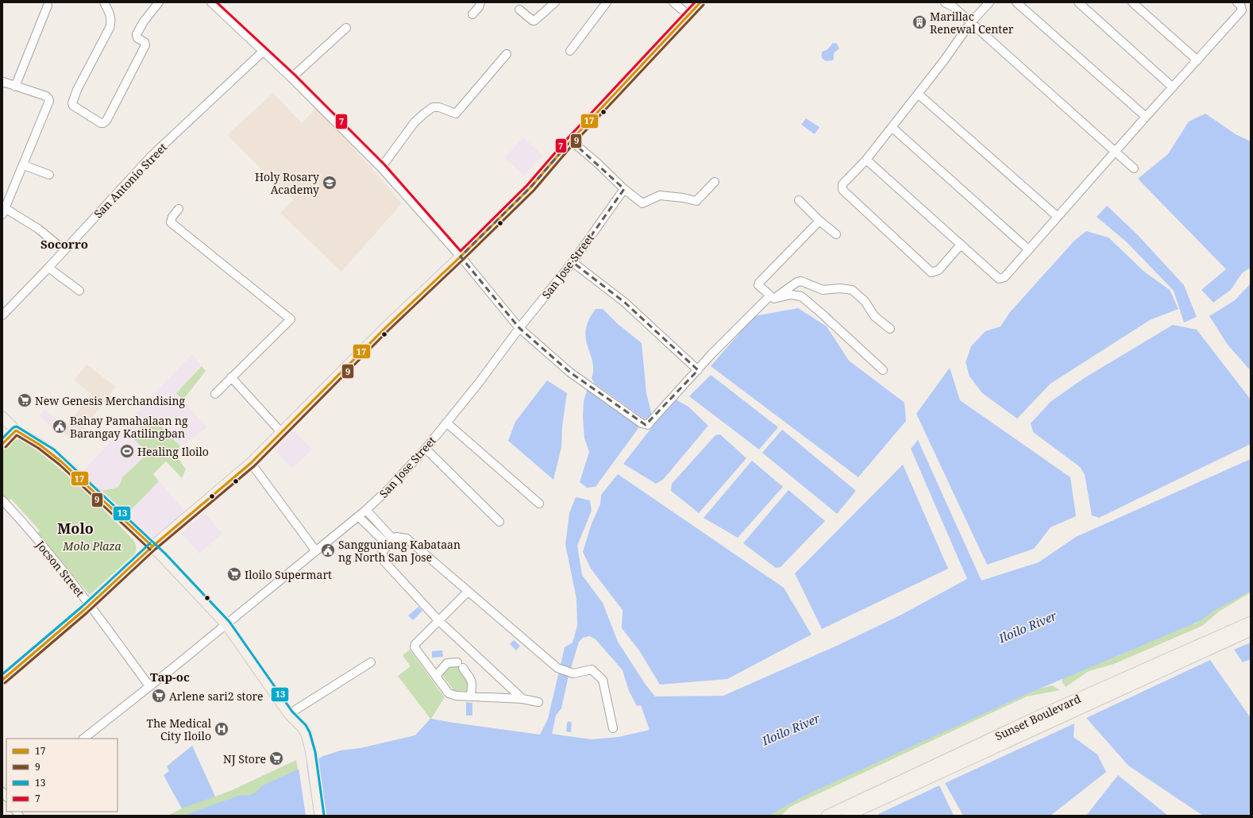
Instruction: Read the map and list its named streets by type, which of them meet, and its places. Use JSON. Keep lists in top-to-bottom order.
{
  "streets": {
    "main road": ["Sunset Boulevard"],
    "street": ["San Antonio Street", "San Jose Street", "Jocson Street"]
  },
  "crossings": [
    ["San Jose Street", "Jocson Street"]
  ],
  "districts": ["Socorro", "Molo", "Tap-oc"],
  "water": ["Iloilo River"],
  "parks": ["Molo Plaza"],
  "places": {
    "building": ["Marillac Renewal Center"],
    "school or university": ["Holy Rosary Academy"],
    "supermarket": [
      "New Genesis Merchandising",
      "Iloilo Supermart",
      "Arlene sari2 store",
      "NJ Store"
    ],
    "public building": ["Bahay Pamahalaan ng Barangay Katilingban", "Sangguniang Kabataan ng North San Jose"],
    "sports": ["Healing Iloilo"],
    "hospital": ["The Medical City Iloilo"]
  },
  "lines": [
    "transit line 17",
    "transit line 7",
    "transit line 9",
    "transit line 13"
  ],
  "legend": [
    "17",
    "9",
    "13",
    "7"
  ]
}
